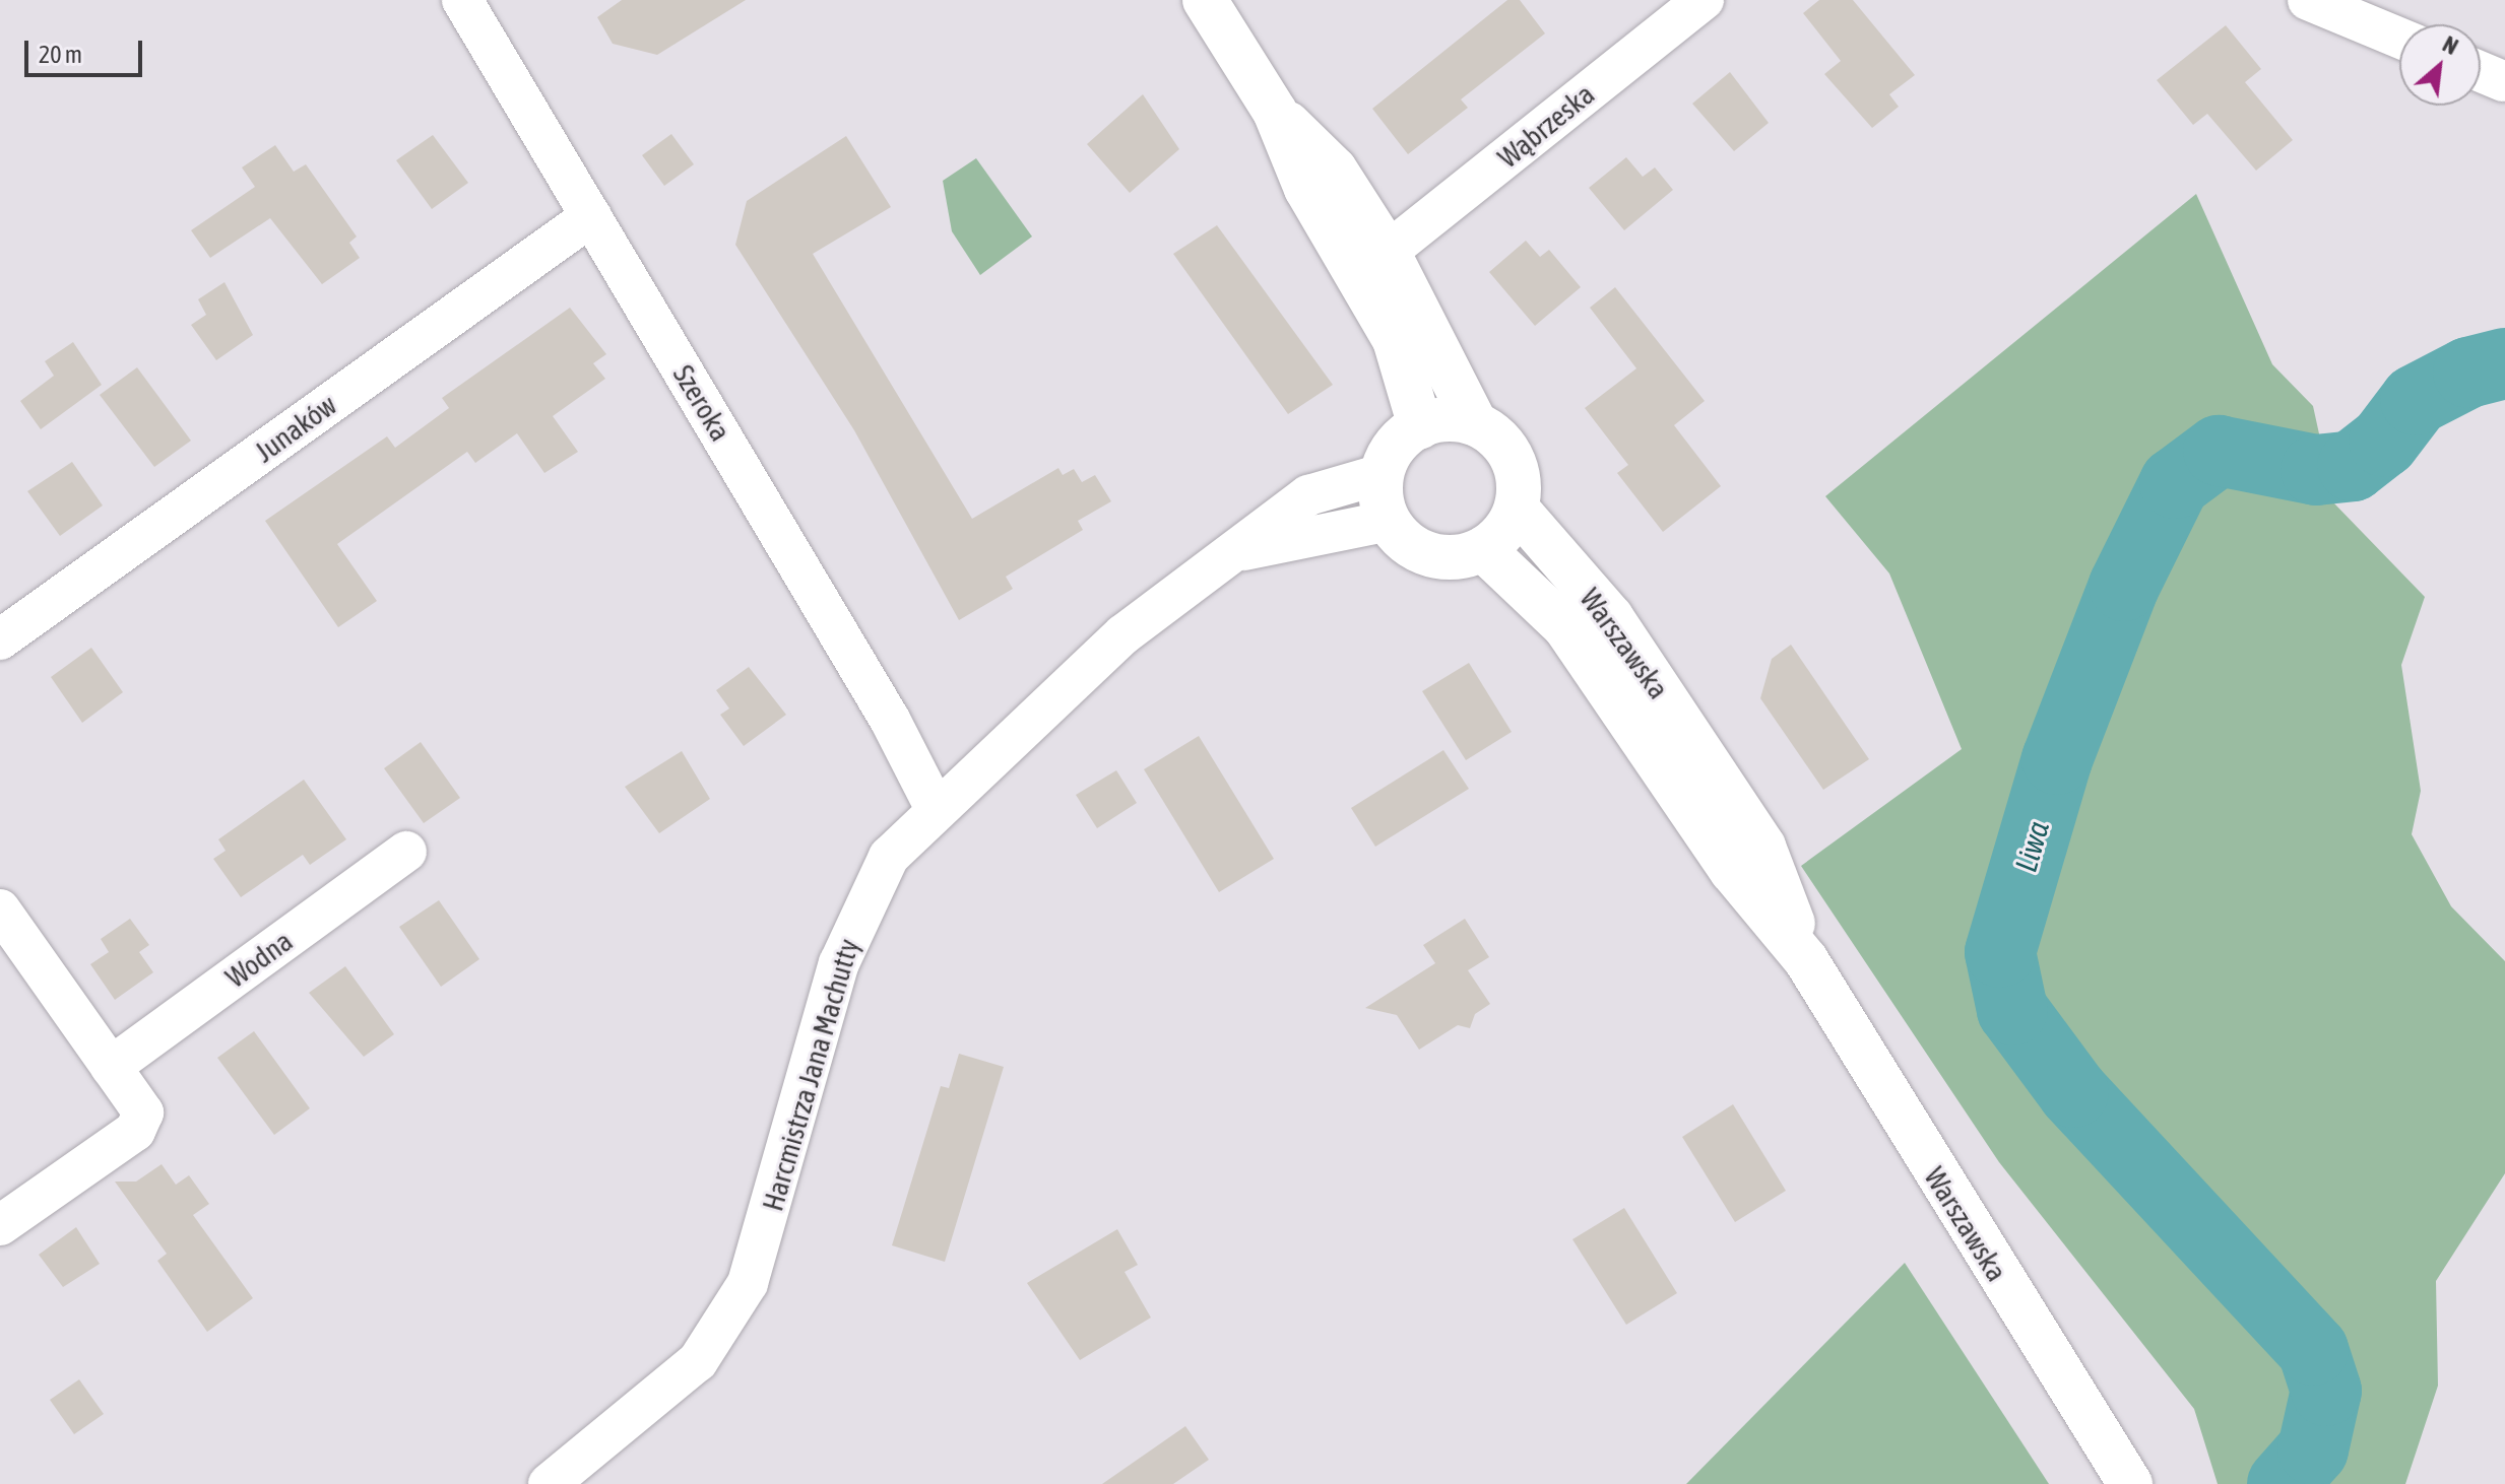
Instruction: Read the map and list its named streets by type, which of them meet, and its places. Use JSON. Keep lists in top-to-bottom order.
{
  "streets": {
    "main road": ["Warszawska"],
    "street": [
      "Wąbrzeska",
      "Szeroka",
      "Junaków",
      "Wodna",
      "Harcmistrza Jana Machutty"
    ]
  },
  "crossings": [
    ["Szeroka", "Junaków"],
    ["Szeroka", "Harcmistrza Jana Machutty"],
    ["Warszawska", "Harcmistrza Jana Machutty"]
  ],
  "water": ["Liwa"],
  "scale_bar": "20 m",
  "north": "top right"
}
